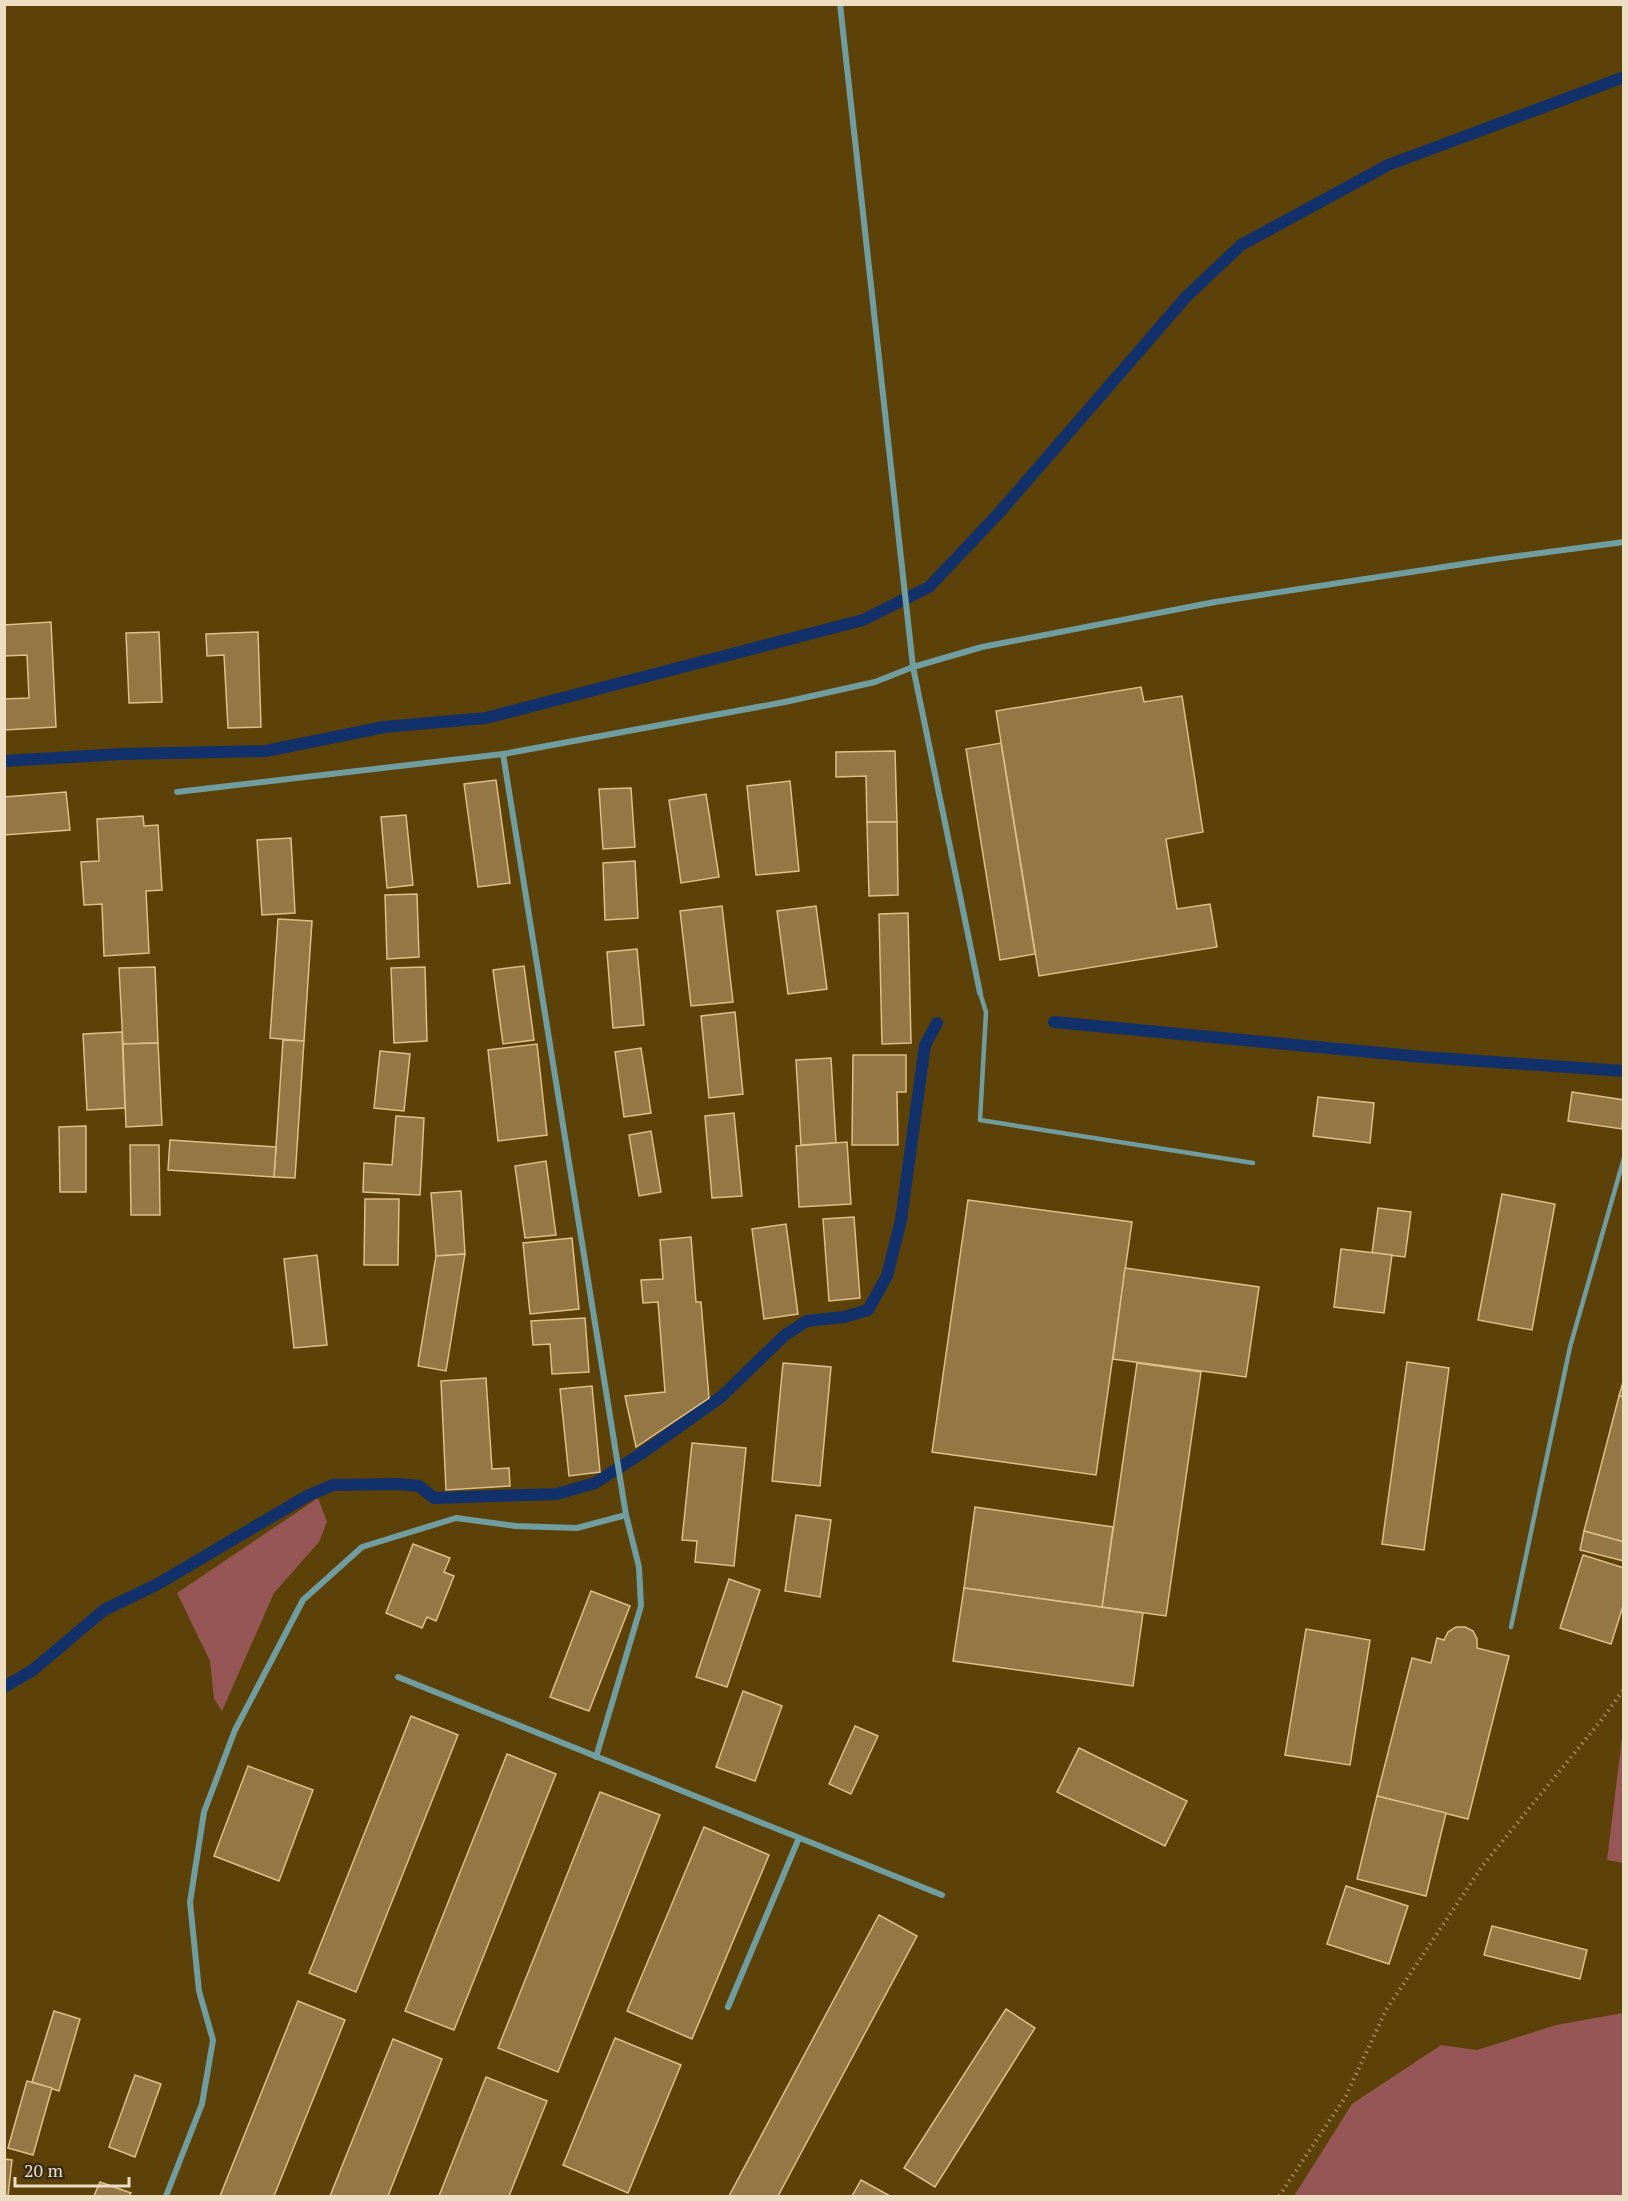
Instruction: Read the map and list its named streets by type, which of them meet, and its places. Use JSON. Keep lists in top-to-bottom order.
{
  "scale_bar": "20 m"
}
